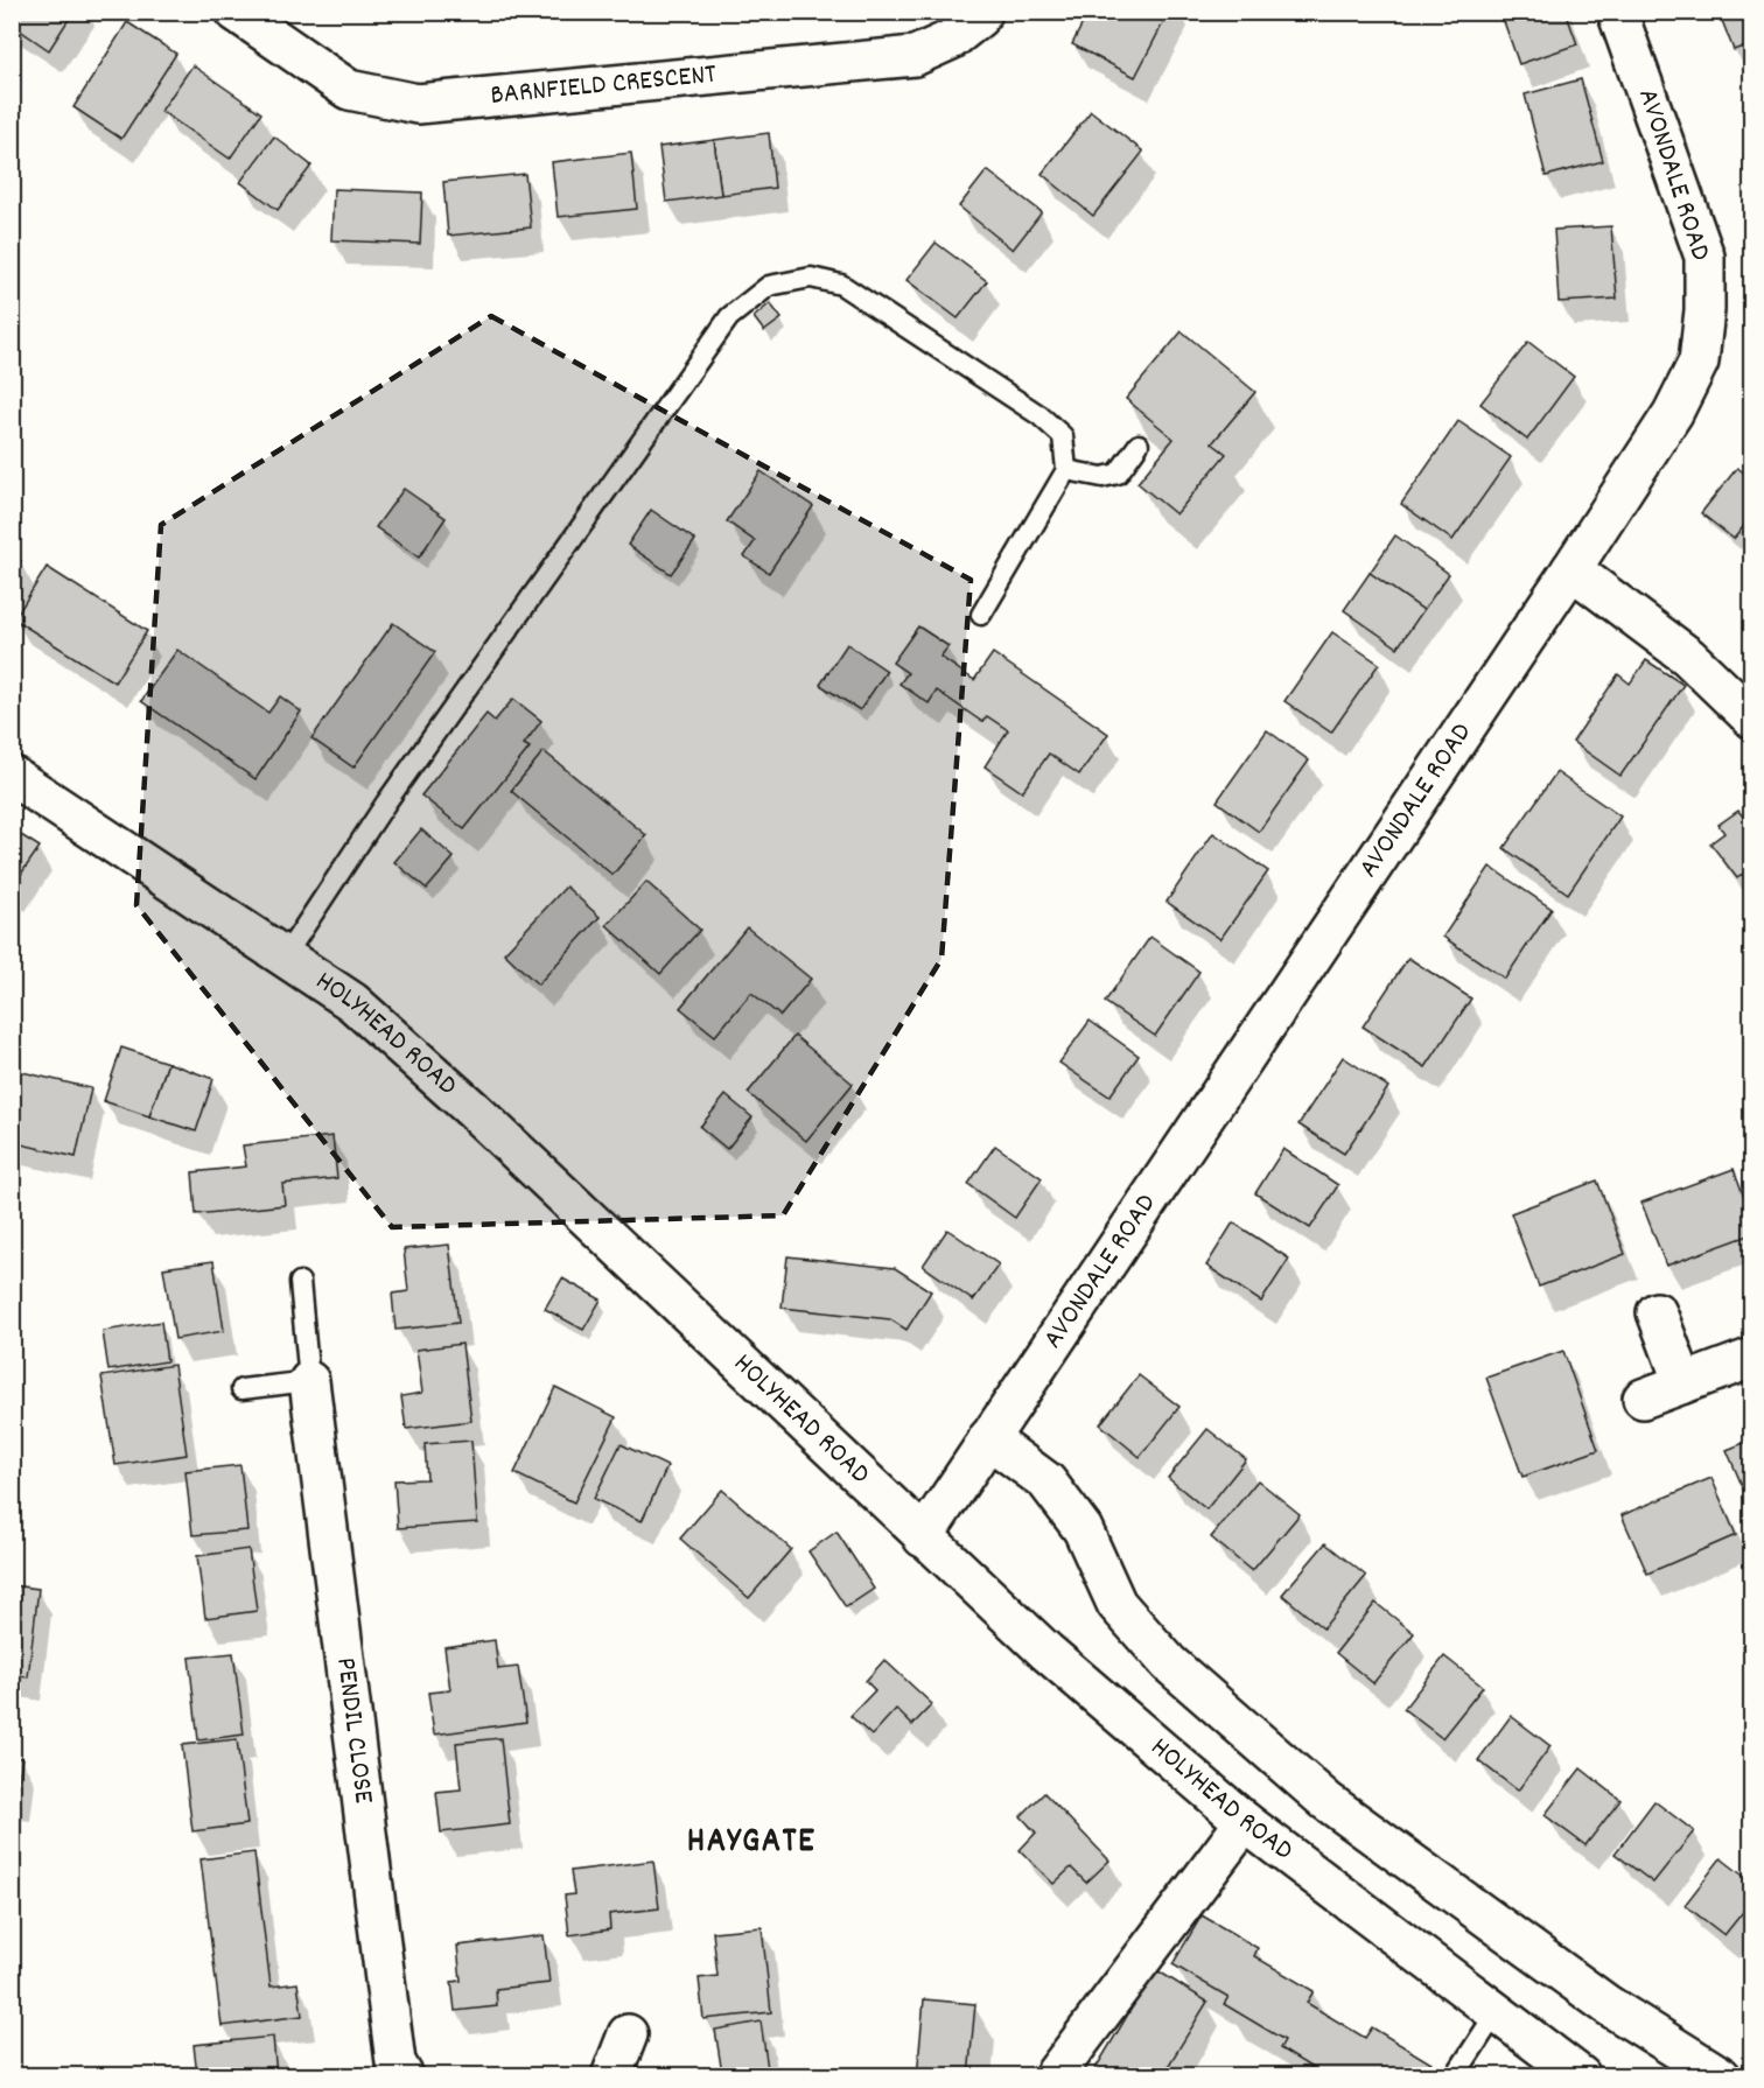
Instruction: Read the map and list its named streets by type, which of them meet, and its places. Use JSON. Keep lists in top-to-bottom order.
{
  "streets": {
    "street": [
      "BARNFIELD CRESCENT",
      "AVONDALE ROAD",
      "HOLYHEAD ROAD",
      "PENDIL CLOSE"
    ]
  },
  "crossings": [
    ["AVONDALE ROAD", "HOLYHEAD ROAD"]
  ],
  "districts": ["HAYGATE"]
}
